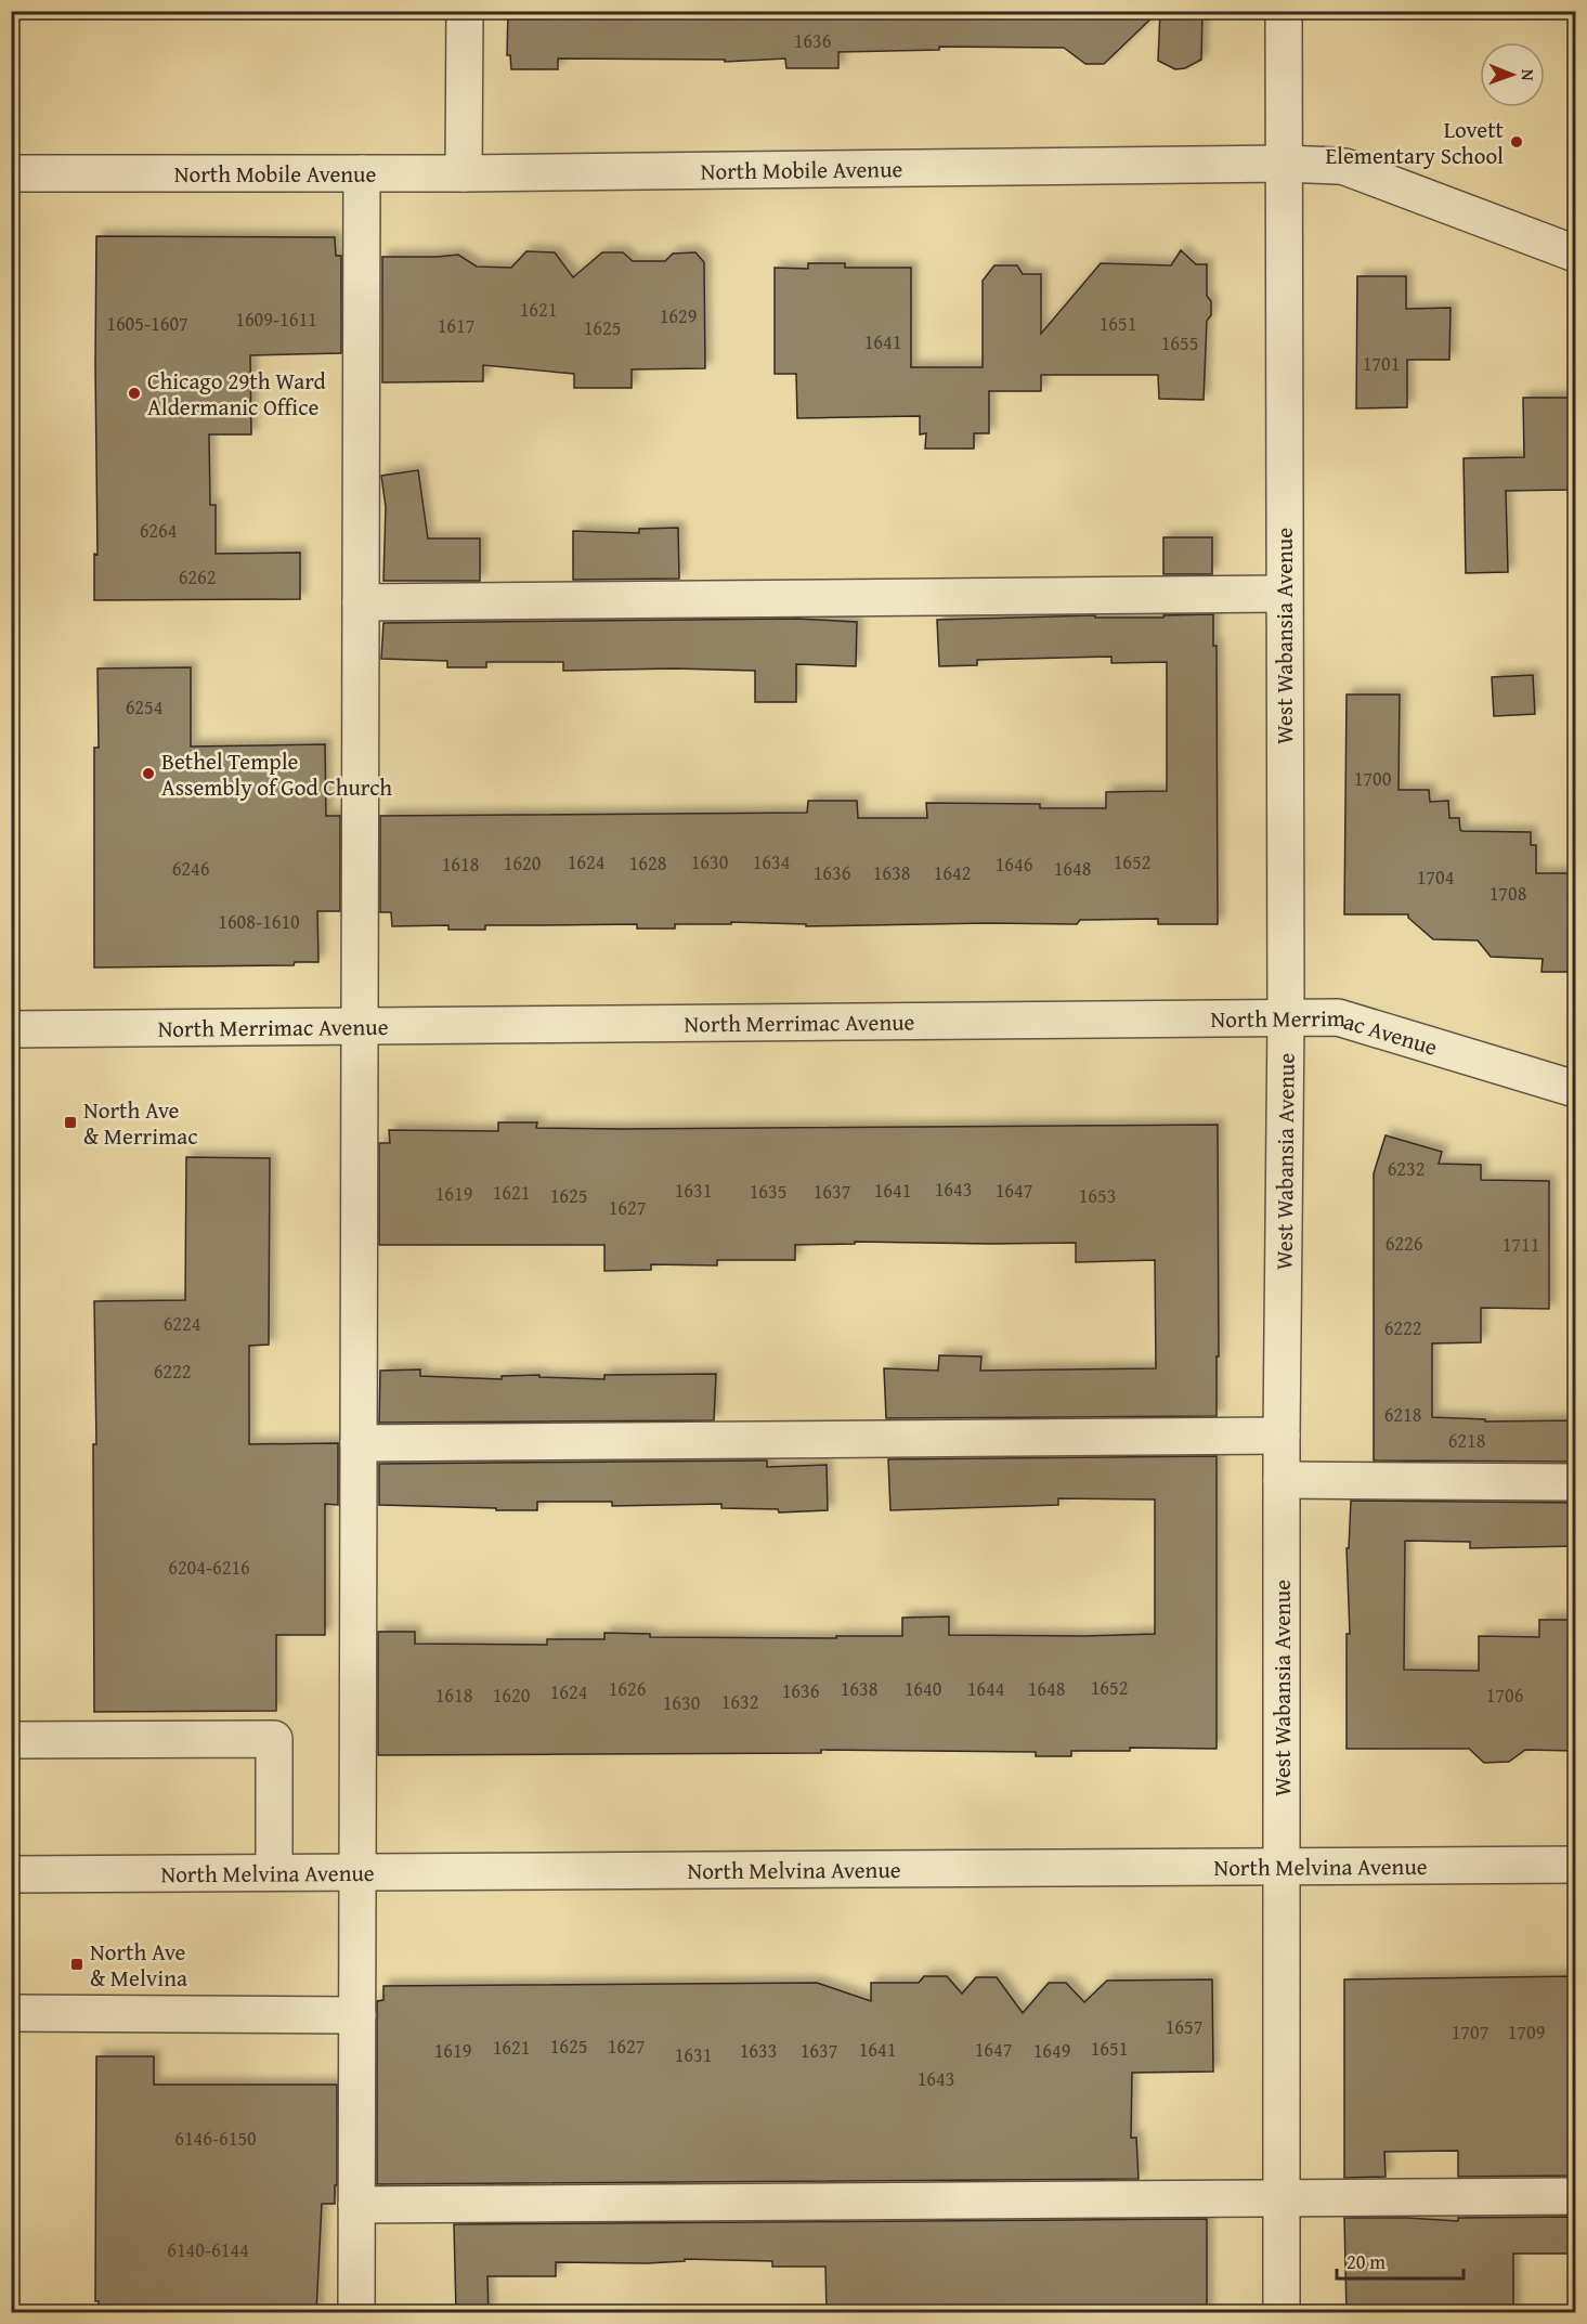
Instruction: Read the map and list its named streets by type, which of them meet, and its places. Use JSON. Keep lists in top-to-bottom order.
{
  "streets": {
    "street": [
      "North Mobile Avenue",
      "West Wabansia Avenue",
      "North Merrimac Avenue",
      "North Melvina Avenue"
    ]
  },
  "crossings": [
    ["North Mobile Avenue", "West Wabansia Avenue"],
    ["West Wabansia Avenue", "North Merrimac Avenue"],
    ["West Wabansia Avenue", "North Melvina Avenue"]
  ],
  "places": {
    "other": ["Lovett Elementary School", "Chicago 29th Ward Aldermanic Office", "Bethel Temple Assembly of God Church"],
    "transit": ["North Ave & Merrimac", "North Ave & Melvina"]
  },
  "house_numbers": [
    "1636",
    "1621",
    "1629",
    "1609-1611",
    "1605-1607",
    "1651",
    "1617",
    "1625",
    "1641",
    "1655",
    "1701",
    "6264",
    "6262",
    "6254",
    "1700",
    "1624",
    "1630",
    "1634",
    "1652",
    "1620",
    "1628",
    "1618",
    "1646",
    "6246",
    "1648",
    "1636",
    "1638",
    "1642",
    "1704",
    "1708",
    "1608-1610",
    "6232",
    "1643",
    "1631",
    "1641",
    "1647",
    "1635",
    "1637",
    "1621",
    "1619",
    "1625",
    "1653",
    "1627",
    "6226",
    "1711",
    "6224",
    "6222",
    "6222",
    "6218",
    "6218",
    "6204-6216",
    "1652",
    "1626",
    "1638",
    "1640",
    "1644",
    "1648",
    "1636",
    "1624",
    "1618",
    "1620",
    "1706",
    "1632",
    "1630",
    "1657",
    "1707",
    "1709",
    "1625",
    "1627",
    "1621",
    "1651",
    "1641",
    "1647",
    "1619",
    "1633",
    "1637",
    "1649",
    "1631",
    "1643",
    "6146-6150",
    "6140-6144"
  ],
  "scale_bar": "20 m",
  "north": "right"
}
